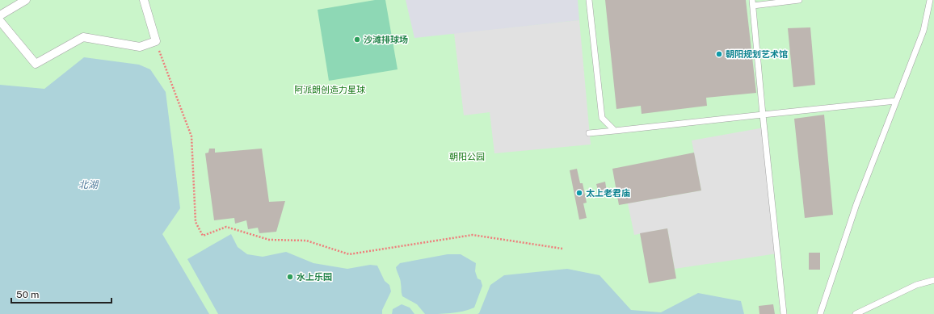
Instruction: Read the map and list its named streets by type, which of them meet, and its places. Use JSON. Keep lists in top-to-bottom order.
{
  "water": ["北湖"],
  "parks": ["阿派朗创造力星球", "朝阳公园"],
  "places": [
    "沙滩排球场",
    "朝阳规划艺术馆",
    "太上老君庙",
    "水上乐园"
  ],
  "scale_bar": "50 m"
}
